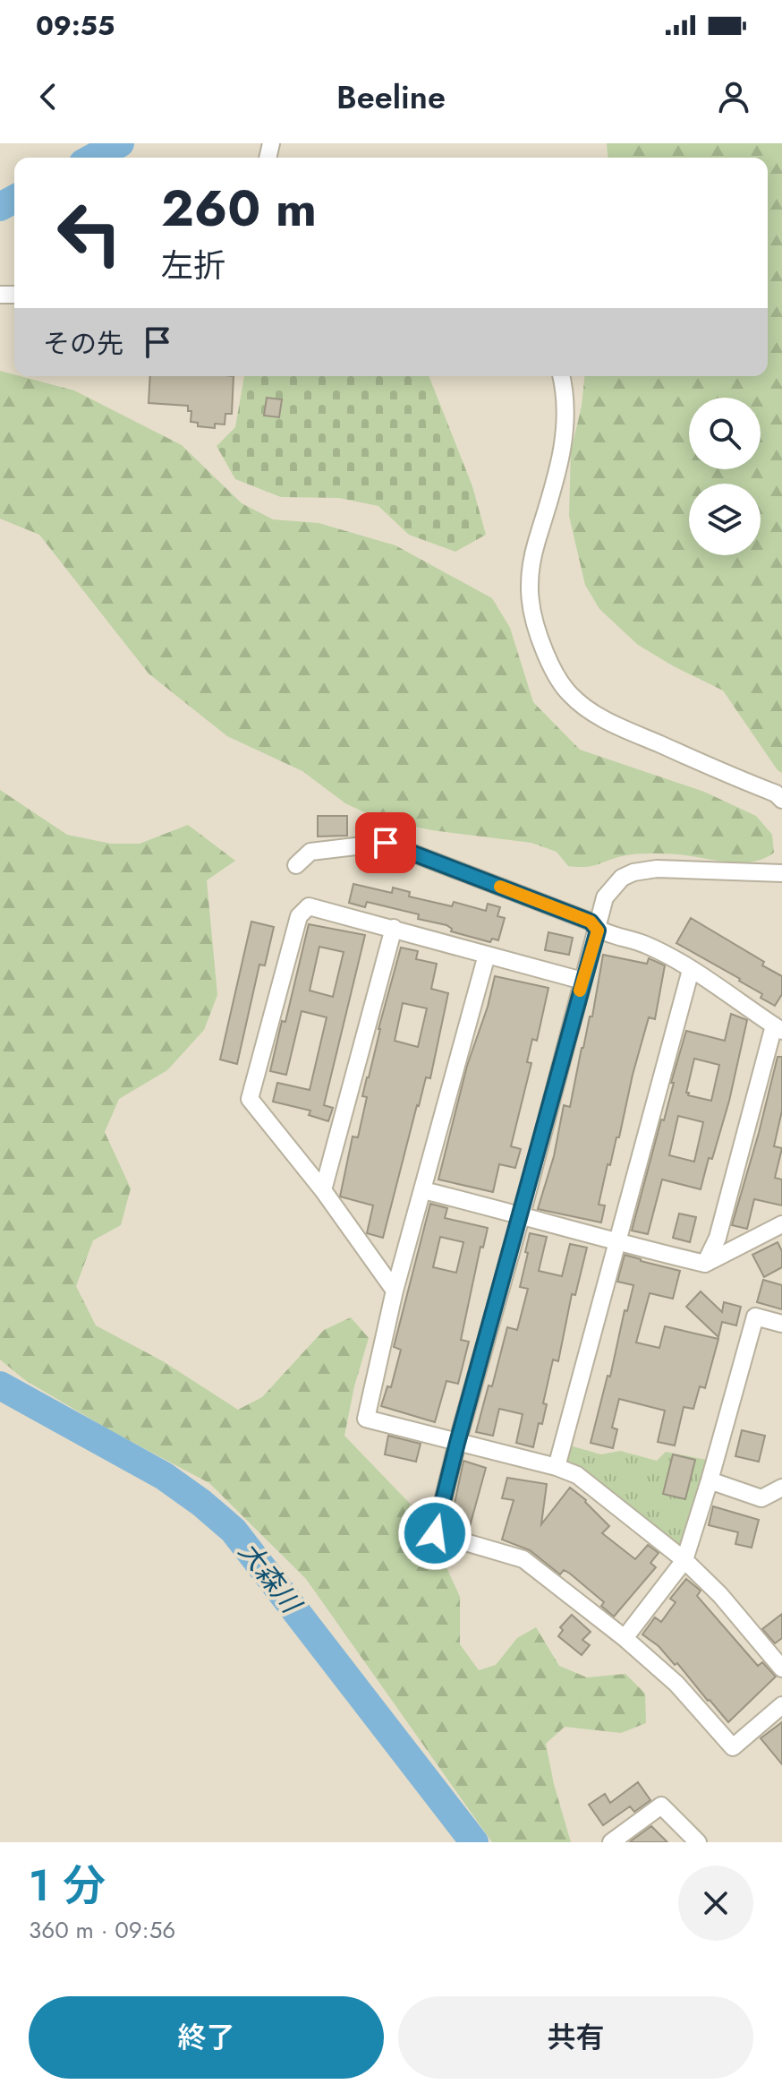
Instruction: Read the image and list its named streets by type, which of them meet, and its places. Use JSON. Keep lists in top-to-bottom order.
{
  "water": ["大森川"],
  "page": {
    "status": "09:55",
    "header": "Beeline",
    "turn": ["260 m", "左折"],
    "then": "その先",
    "heading": ["1 分", "360 m · 09:56"],
    "buttons": ["終了", "共有"]
  }
}
